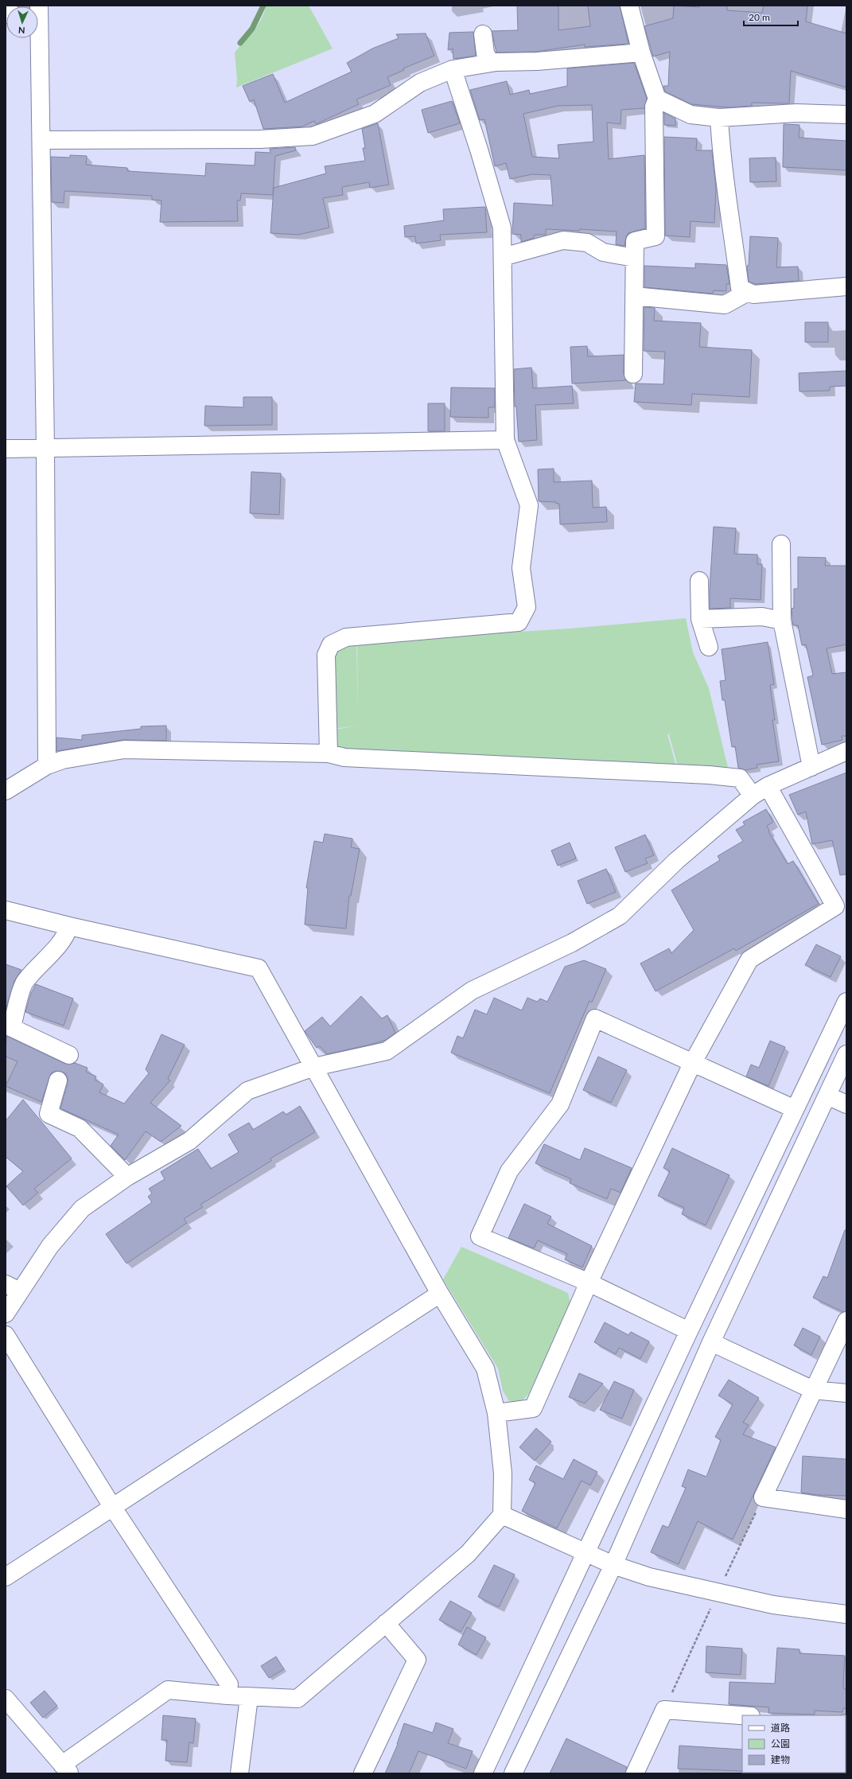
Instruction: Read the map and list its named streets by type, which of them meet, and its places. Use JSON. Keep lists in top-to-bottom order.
{
  "legend": ["道路", "公園", "建物"],
  "scale_bar": "20 m",
  "north": "bottom"
}
